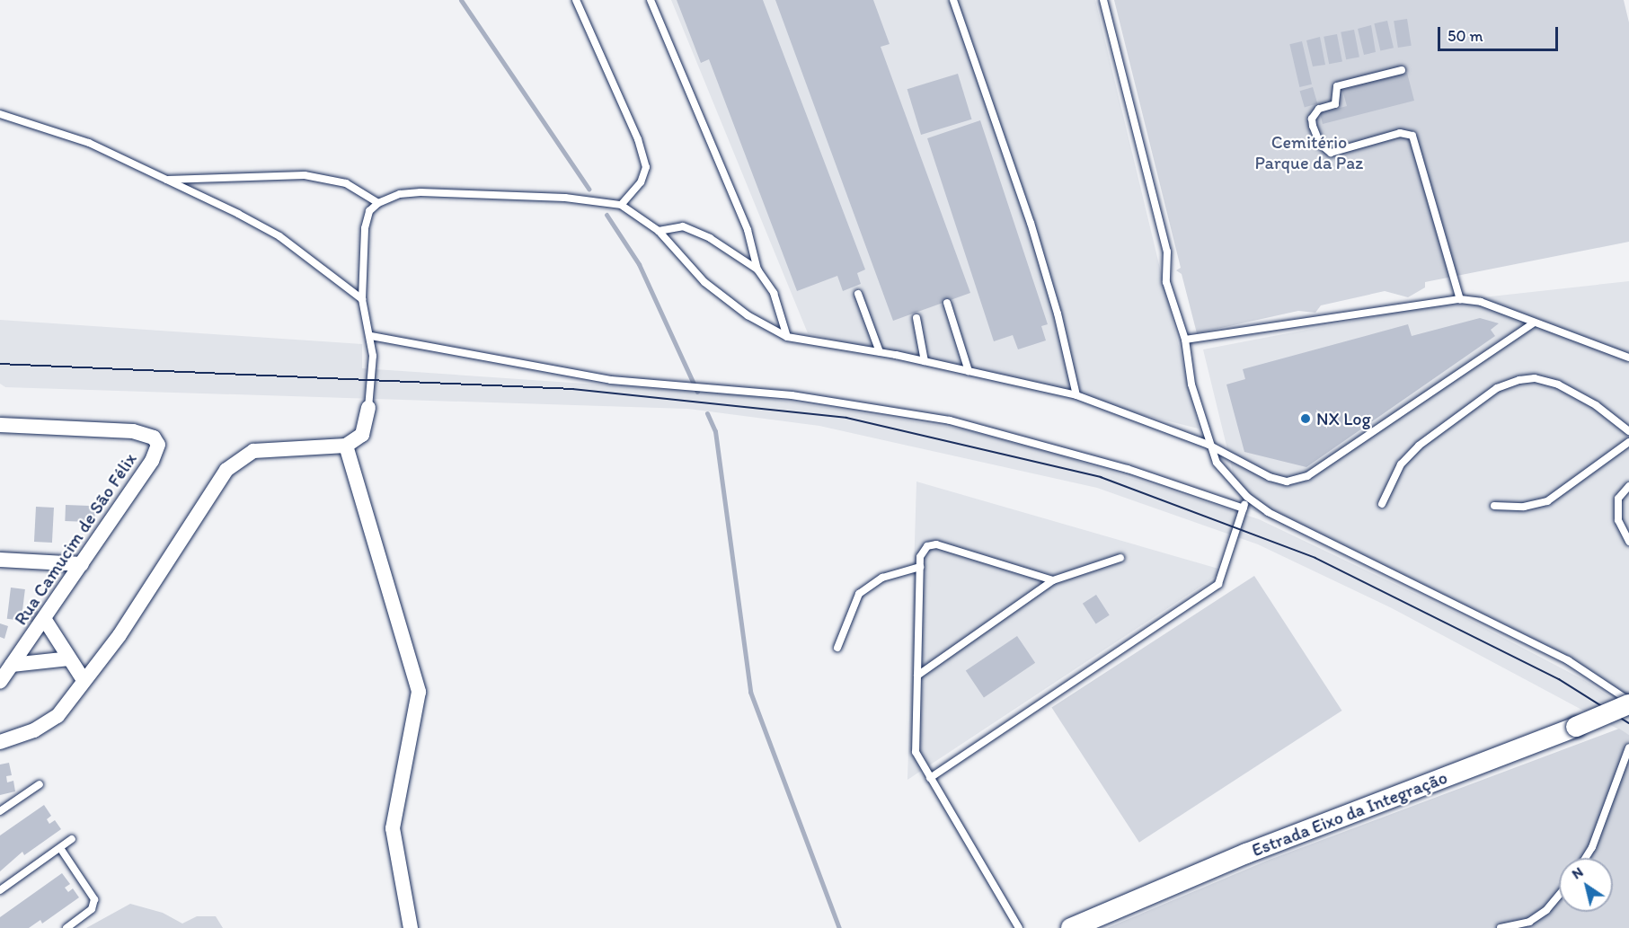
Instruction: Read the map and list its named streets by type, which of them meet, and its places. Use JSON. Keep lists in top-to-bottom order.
{
  "streets": {
    "main road": ["Estrada Eixo da Integração"],
    "street": ["Rua Camucim de São Félix"]
  },
  "parks": ["Cemitério Parque da Paz"],
  "places": ["NX Log"],
  "scale_bar": "50 m",
  "north": "top left"
}
